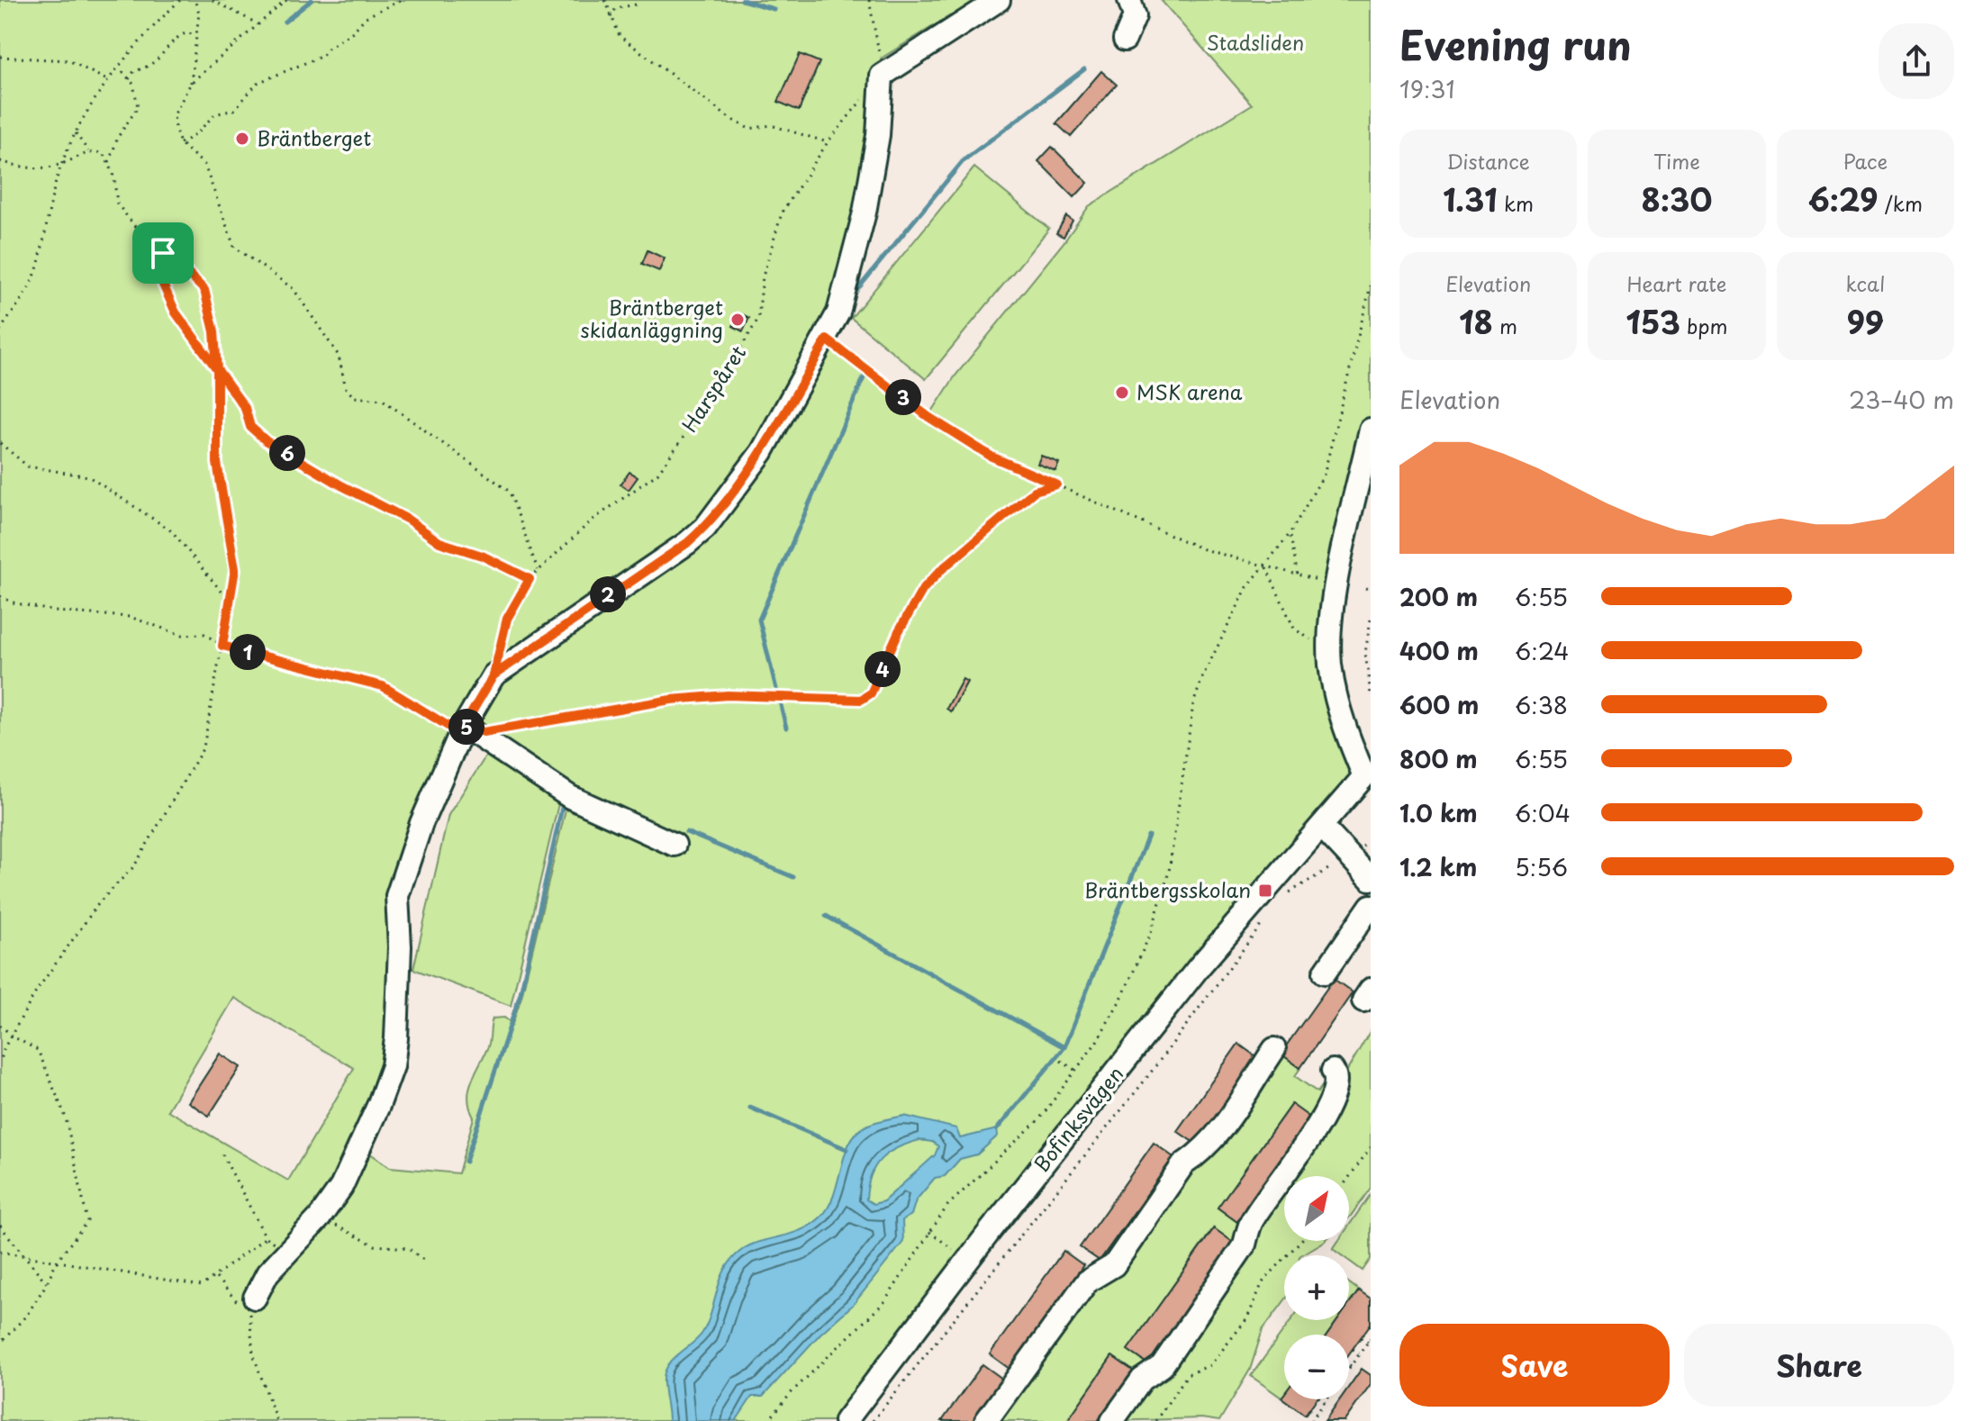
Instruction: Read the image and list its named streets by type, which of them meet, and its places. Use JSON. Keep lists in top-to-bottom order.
{
  "streets": {
    "street": ["Bofinksvägen"],
    "path": ["Harspåret"]
  },
  "parks": ["Stadsliden"],
  "places": {
    "other": ["Bräntberget", "Bräntberget skidanläggning", "MSK arena"],
    "transit": ["Bräntbergsskolan"]
  },
  "north": "top right",
  "page": {
    "heading": ["Evening run", "19:31"],
    "stats": [
      ["Distance", "1.31 km"],
      ["Time", "8:30"],
      ["Pace", "6:29 /km"],
      ["Elevation", "18 m"],
      ["Heart rate", "153 bpm"],
      ["kcal", "99"]
    ],
    "chart": ["Elevation", "23–40 m"],
    "pins": [
      "3",
      "6",
      "2",
      "1",
      "4",
      "5"
    ],
    "list": [
      {
        "name": "200 m",
        "note": "6:55"
      },
      {
        "name": "400 m",
        "note": "6:24"
      },
      {
        "name": "600 m",
        "note": "6:38"
      },
      {
        "name": "800 m",
        "note": "6:55"
      },
      {
        "name": "1.0 km",
        "note": "6:04"
      },
      {
        "name": "1.2 km",
        "note": "5:56"
      }
    ],
    "map_buttons": ["+", "−"],
    "buttons": ["Save", "Share"]
  }
}
